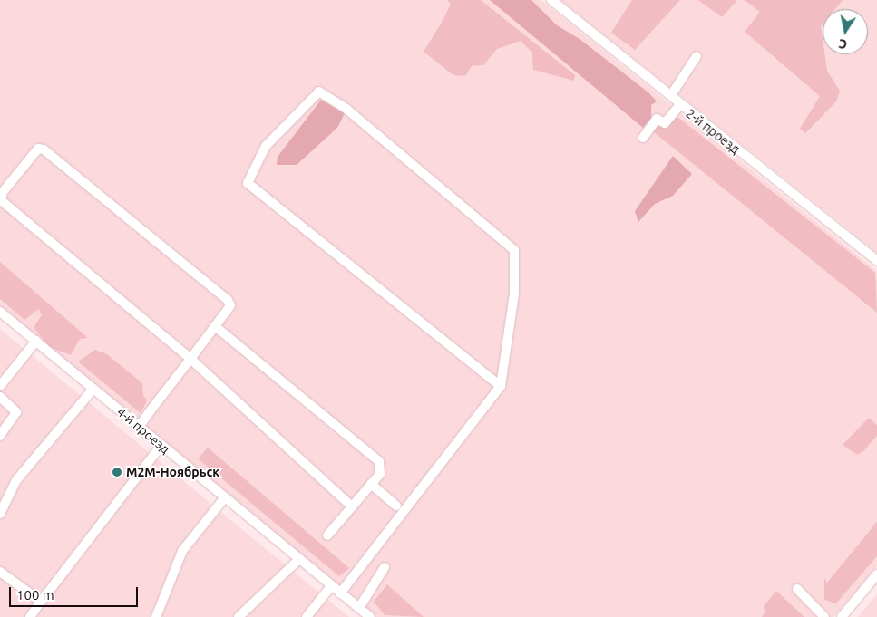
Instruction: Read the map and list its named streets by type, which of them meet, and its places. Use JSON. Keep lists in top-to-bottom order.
{
  "streets": {
    "street": ["2-й проезд", "4-й проезд"]
  },
  "places": ["М2М-Ноябрьск"],
  "scale_bar": "100 m",
  "north": "bottom"
}
